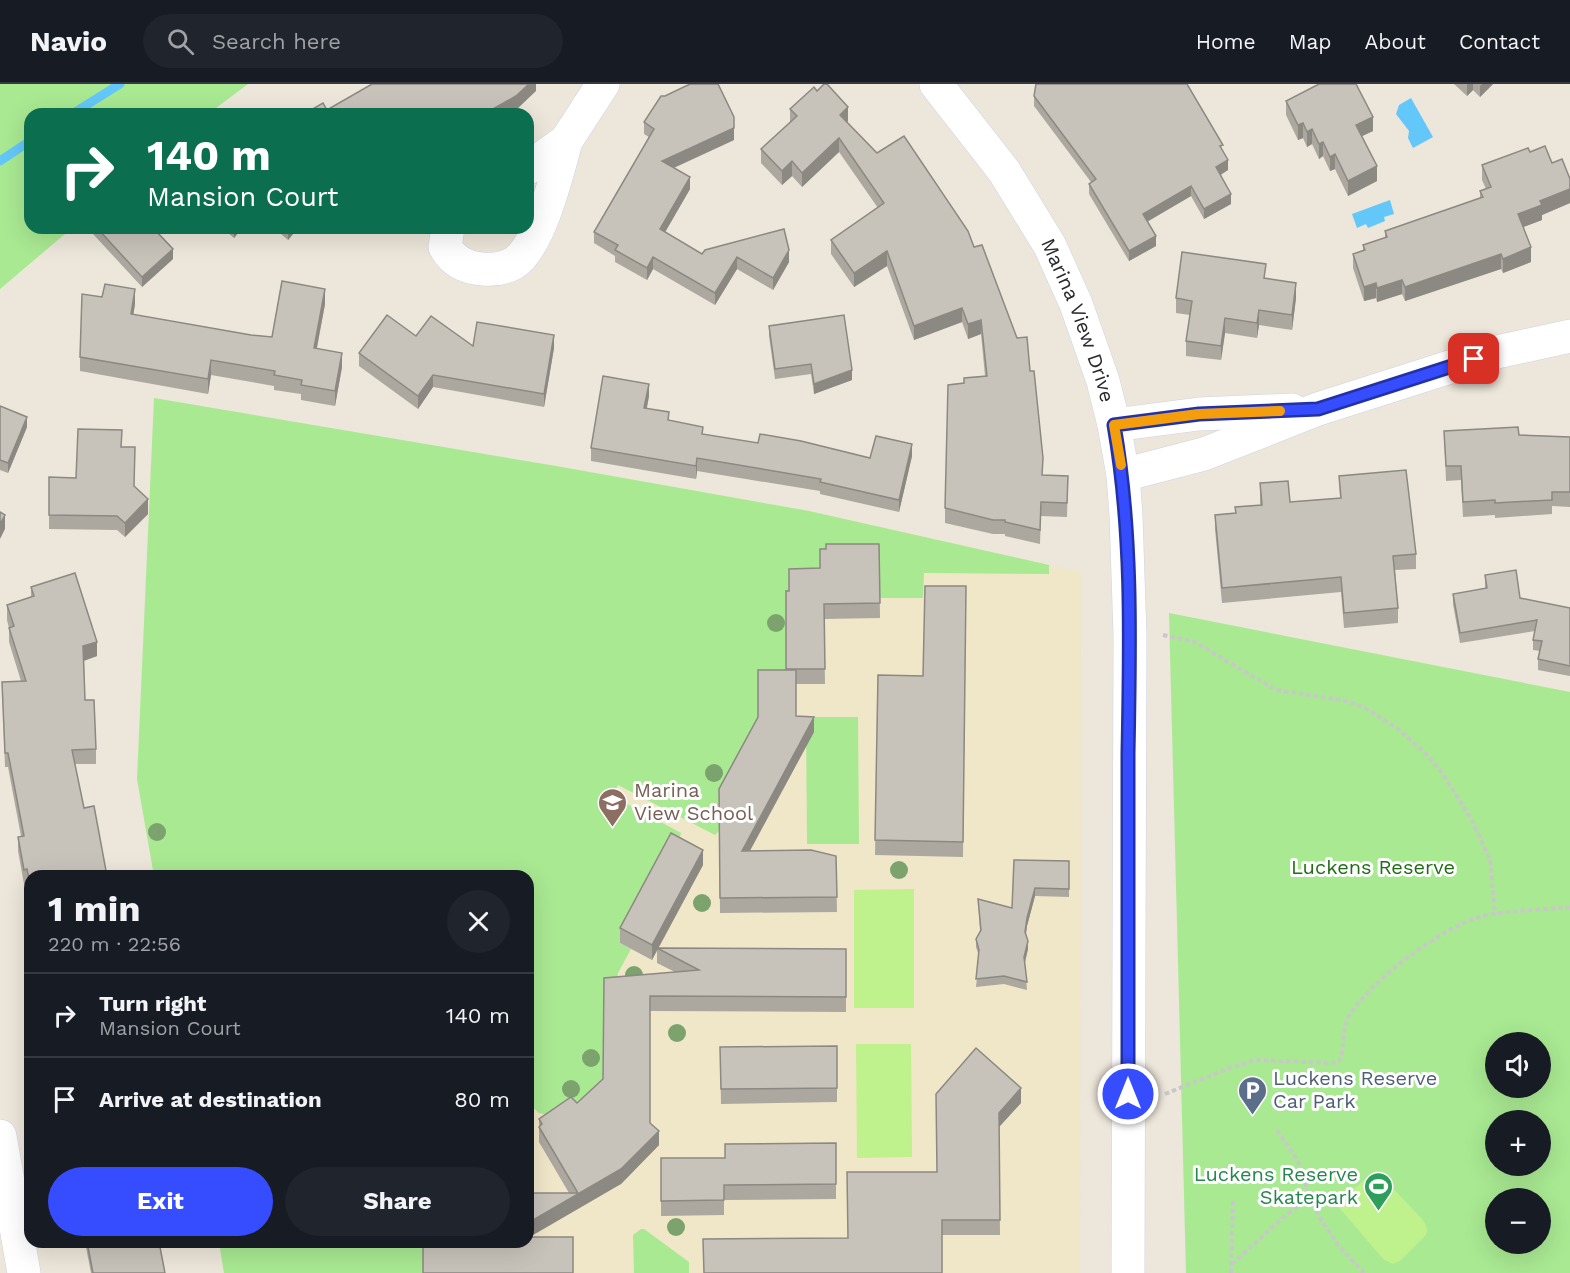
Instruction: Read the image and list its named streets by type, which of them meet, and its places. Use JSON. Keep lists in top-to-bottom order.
{
  "streets": {
    "street": ["Marina View Drive"]
  },
  "parks": ["Luckens Reserve"],
  "places": {
    "school or university": ["Marina View School"],
    "parking": ["Luckens Reserve Car Park"],
    "sports": ["Luckens Reserve Skatepark"]
  },
  "page": {
    "header": "Navio",
    "search": "Search here",
    "nav": [
      "Home",
      "Map",
      "About",
      "Contact"
    ],
    "turn": ["140 m", "Mansion Court"],
    "heading": ["1 min", "220 m · 22:56"],
    "list": [
      {
        "name": "Turn right",
        "note": "Mansion Court",
        "value": "140 m"
      },
      {
        "name": "Arrive at destination",
        "value": "80 m"
      }
    ],
    "map_buttons": ["+", "−"],
    "buttons": ["Exit", "Share"]
  }
}
